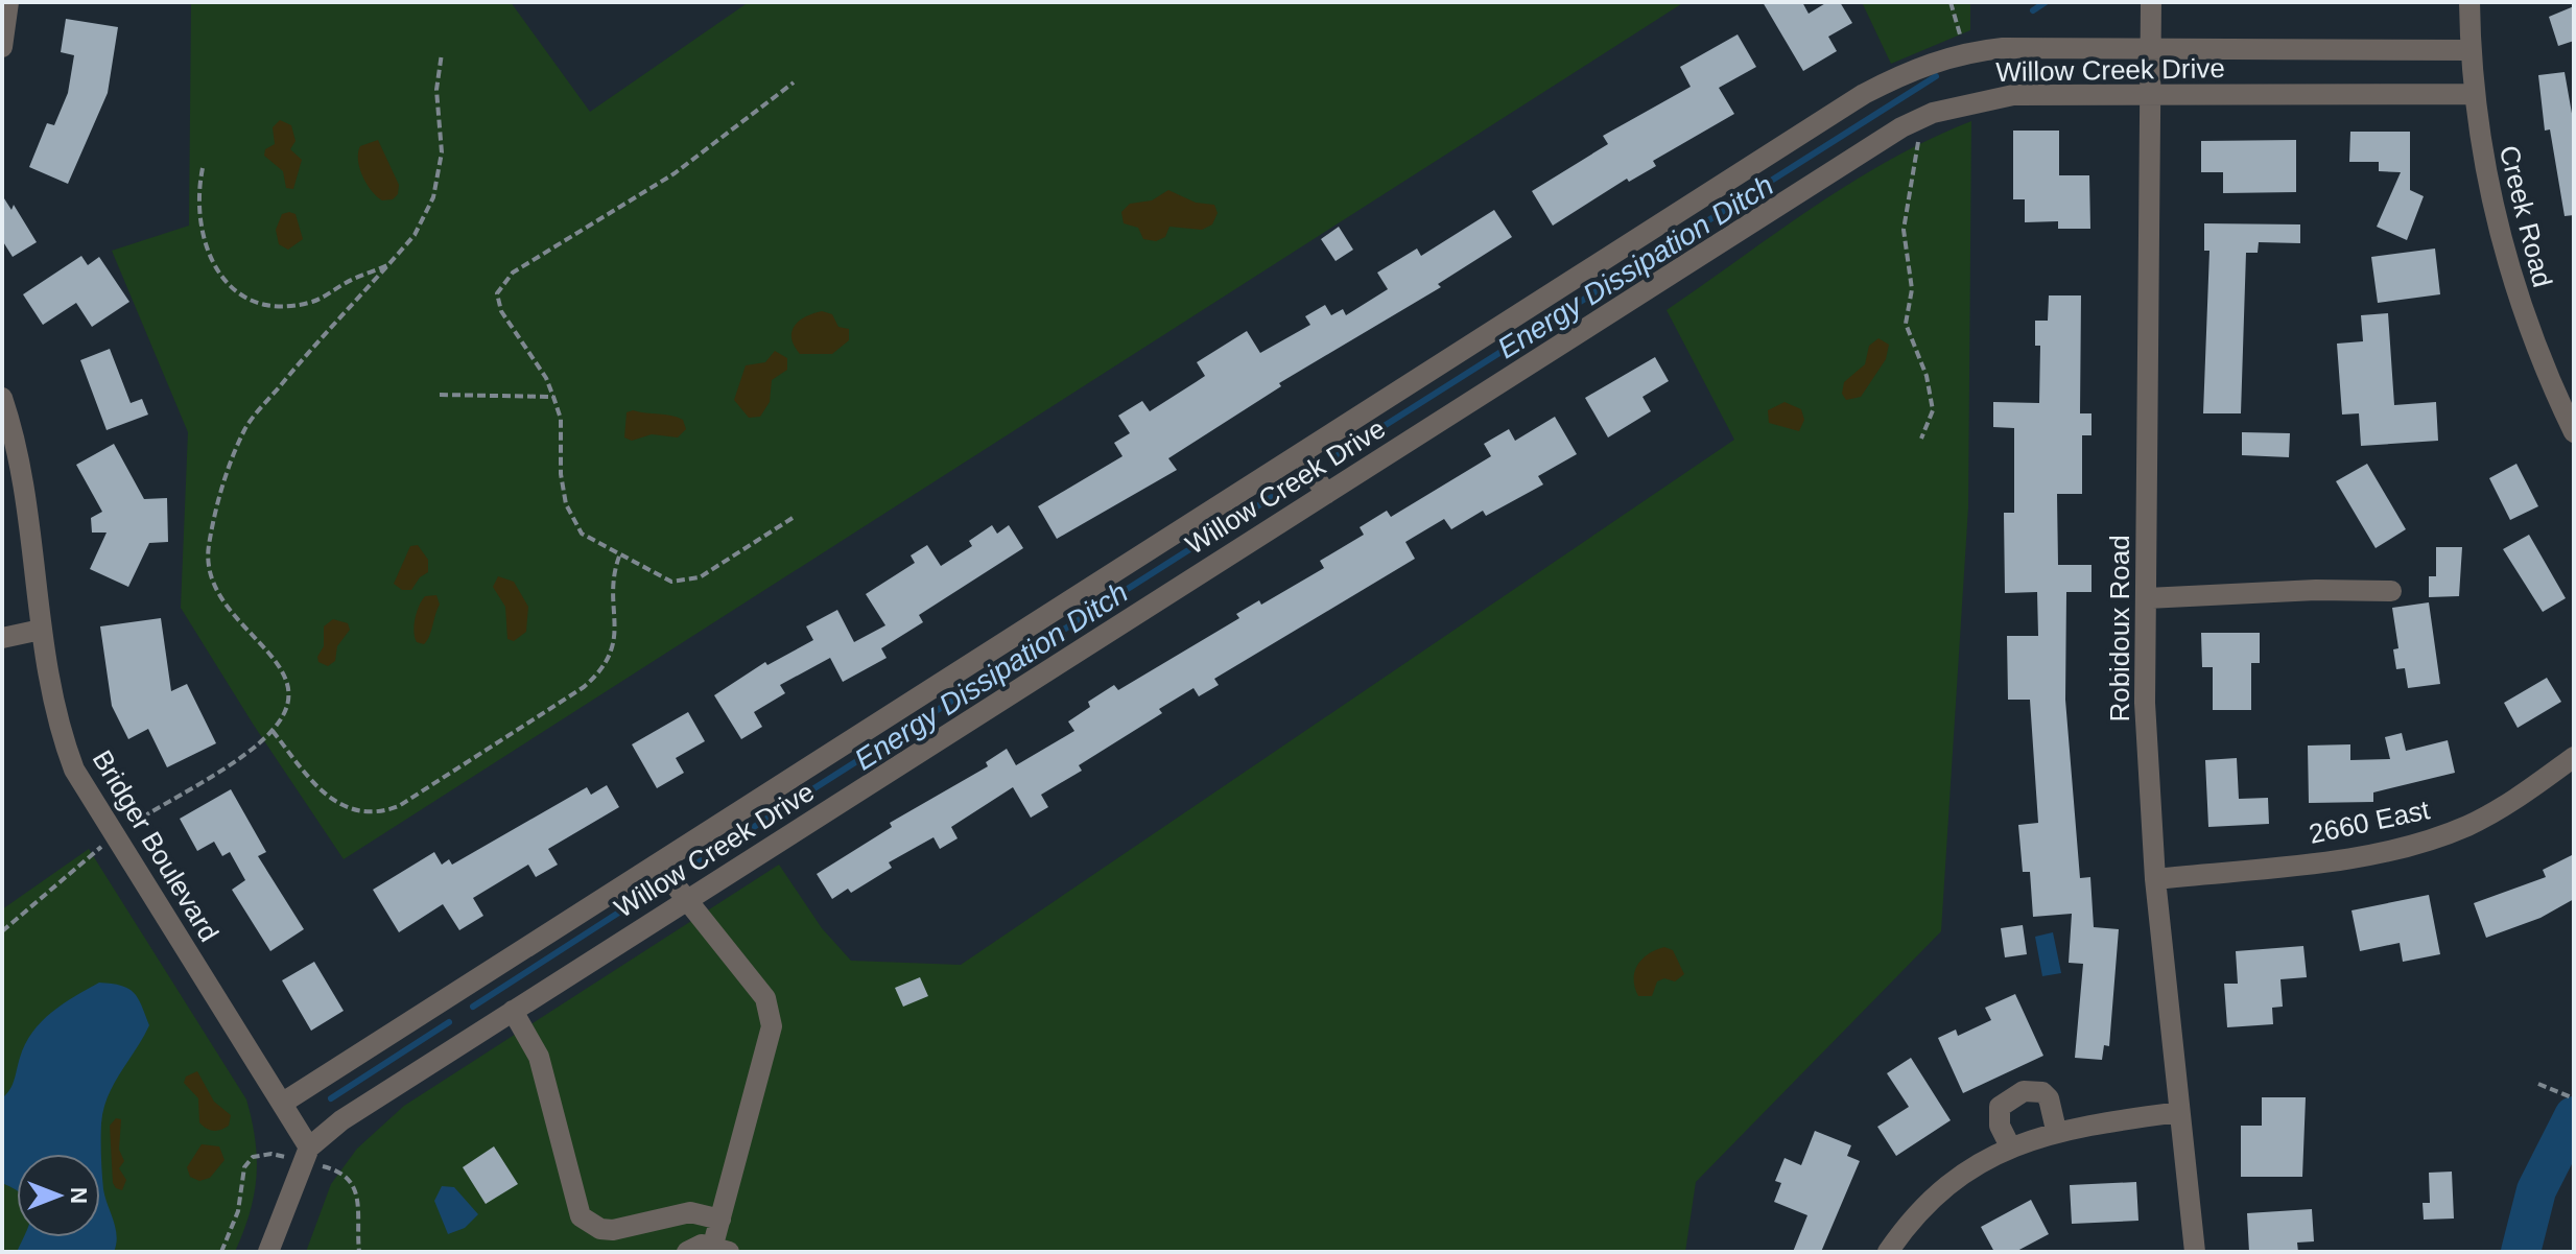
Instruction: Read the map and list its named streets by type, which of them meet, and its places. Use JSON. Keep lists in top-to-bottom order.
{
  "streets": {
    "street": [
      "Willow Creek Drive",
      "Creek Road",
      "Robidoux Road",
      "2660 East",
      "Bridger Boulevard"
    ]
  },
  "crossings": [
    ["Willow Creek Drive", "Creek Road"],
    ["Willow Creek Drive", "Robidoux Road"],
    ["Willow Creek Drive", "Bridger Boulevard"],
    ["Robidoux Road", "2660 East"]
  ],
  "water": ["Energy Dissipation Ditch"],
  "north": "right"
}
